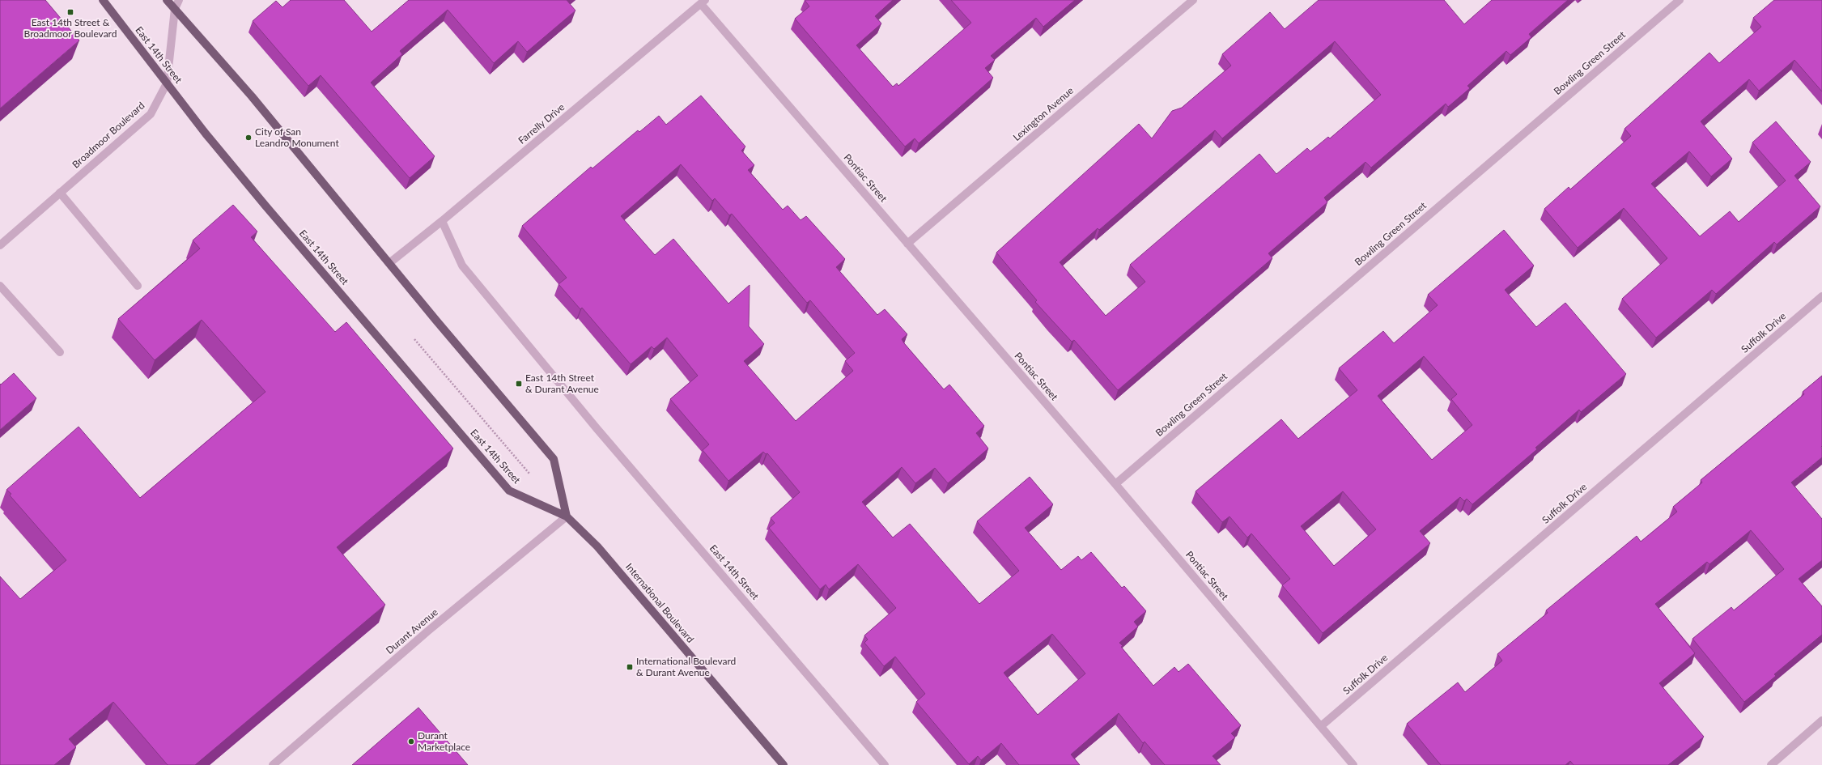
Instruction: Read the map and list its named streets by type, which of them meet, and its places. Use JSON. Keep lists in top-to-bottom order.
{
  "streets": {
    "main road": ["East 14th Street", "International Boulevard"],
    "street": [
      "Bowling Green Street",
      "Lexington Avenue",
      "Farrelly Drive",
      "Broadmoor Boulevard",
      "Pontiac Street",
      "Suffolk Drive",
      "Durant Avenue"
    ]
  },
  "crossings": [
    ["East 14th Street", "Farrelly Drive"],
    ["East 14th Street", "Broadmoor Boulevard"],
    ["East 14th Street", "International Boulevard"],
    ["East 14th Street", "Durant Avenue"],
    ["Bowling Green Street", "Pontiac Street"],
    ["Lexington Avenue", "Pontiac Street"],
    ["Farrelly Drive", "Pontiac Street"],
    ["Pontiac Street", "Suffolk Drive"],
    ["International Boulevard", "Durant Avenue"]
  ],
  "places": {
    "transit": ["East 14th Street & Broadmoor Boulevard", "East 14th Street & Durant Avenue", "International Boulevard & Durant Avenue"],
    "other": ["City of San Leandro Monument", "Durant Marketplace"]
  }
}
